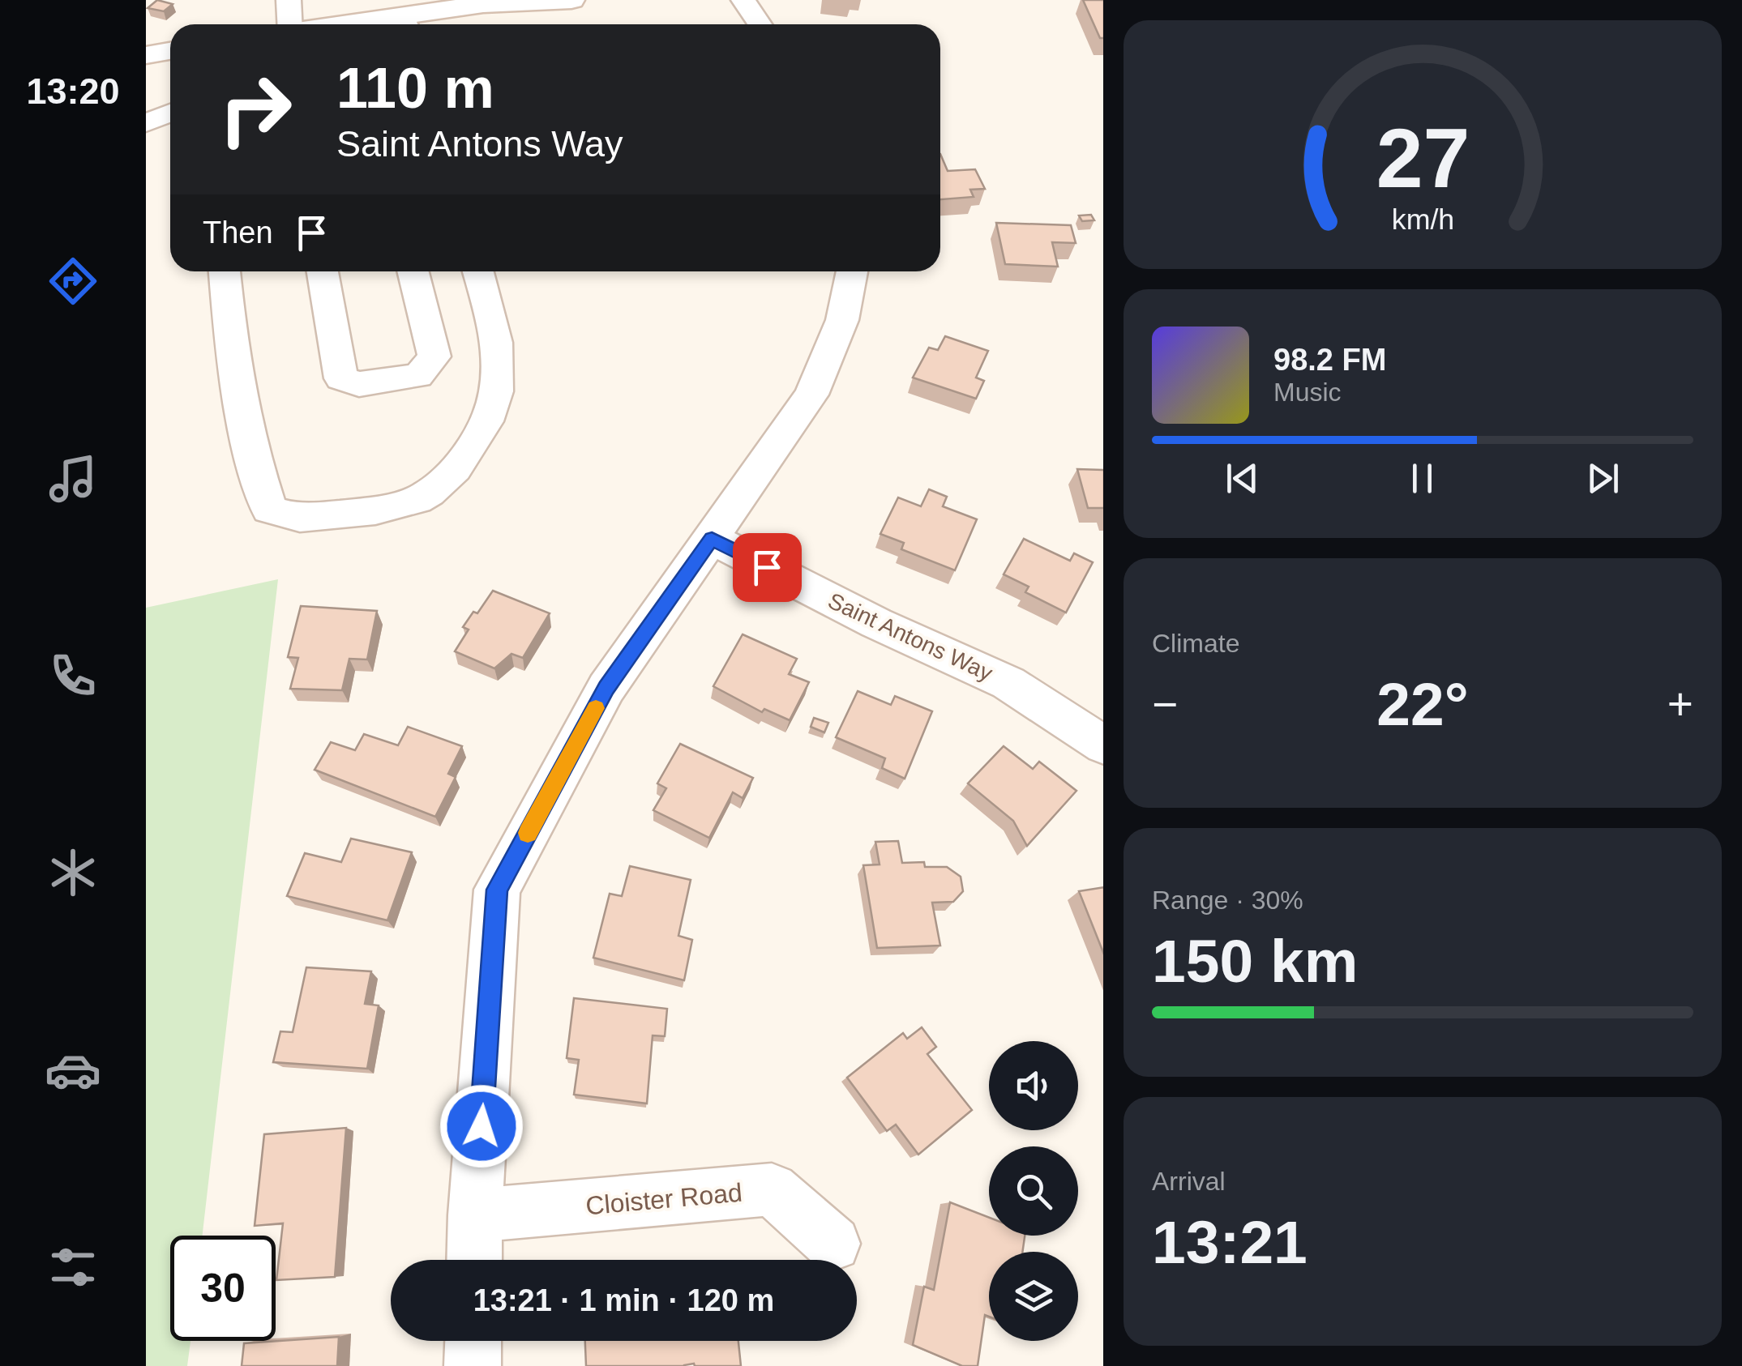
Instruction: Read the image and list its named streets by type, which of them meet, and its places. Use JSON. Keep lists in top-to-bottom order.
{
  "streets": {
    "street": ["Saint Antons Way", "Cloister Road"]
  },
  "page": {
    "tabs": "13:20",
    "turn": ["110 m", "Saint Antons Way"],
    "then": "Then",
    "song": ["98.2 FM", "Music"],
    "tile": [
      "Climate",
      ["Range · 30%", "150 km"],
      ["Arrival", "13:21"]
    ],
    "heat": ["−", "22°", "+"],
    "limit": "30",
    "trip": "13:21 · 1 min · 120 m",
    "gauge": ["27", "km/h"]
  }
}
